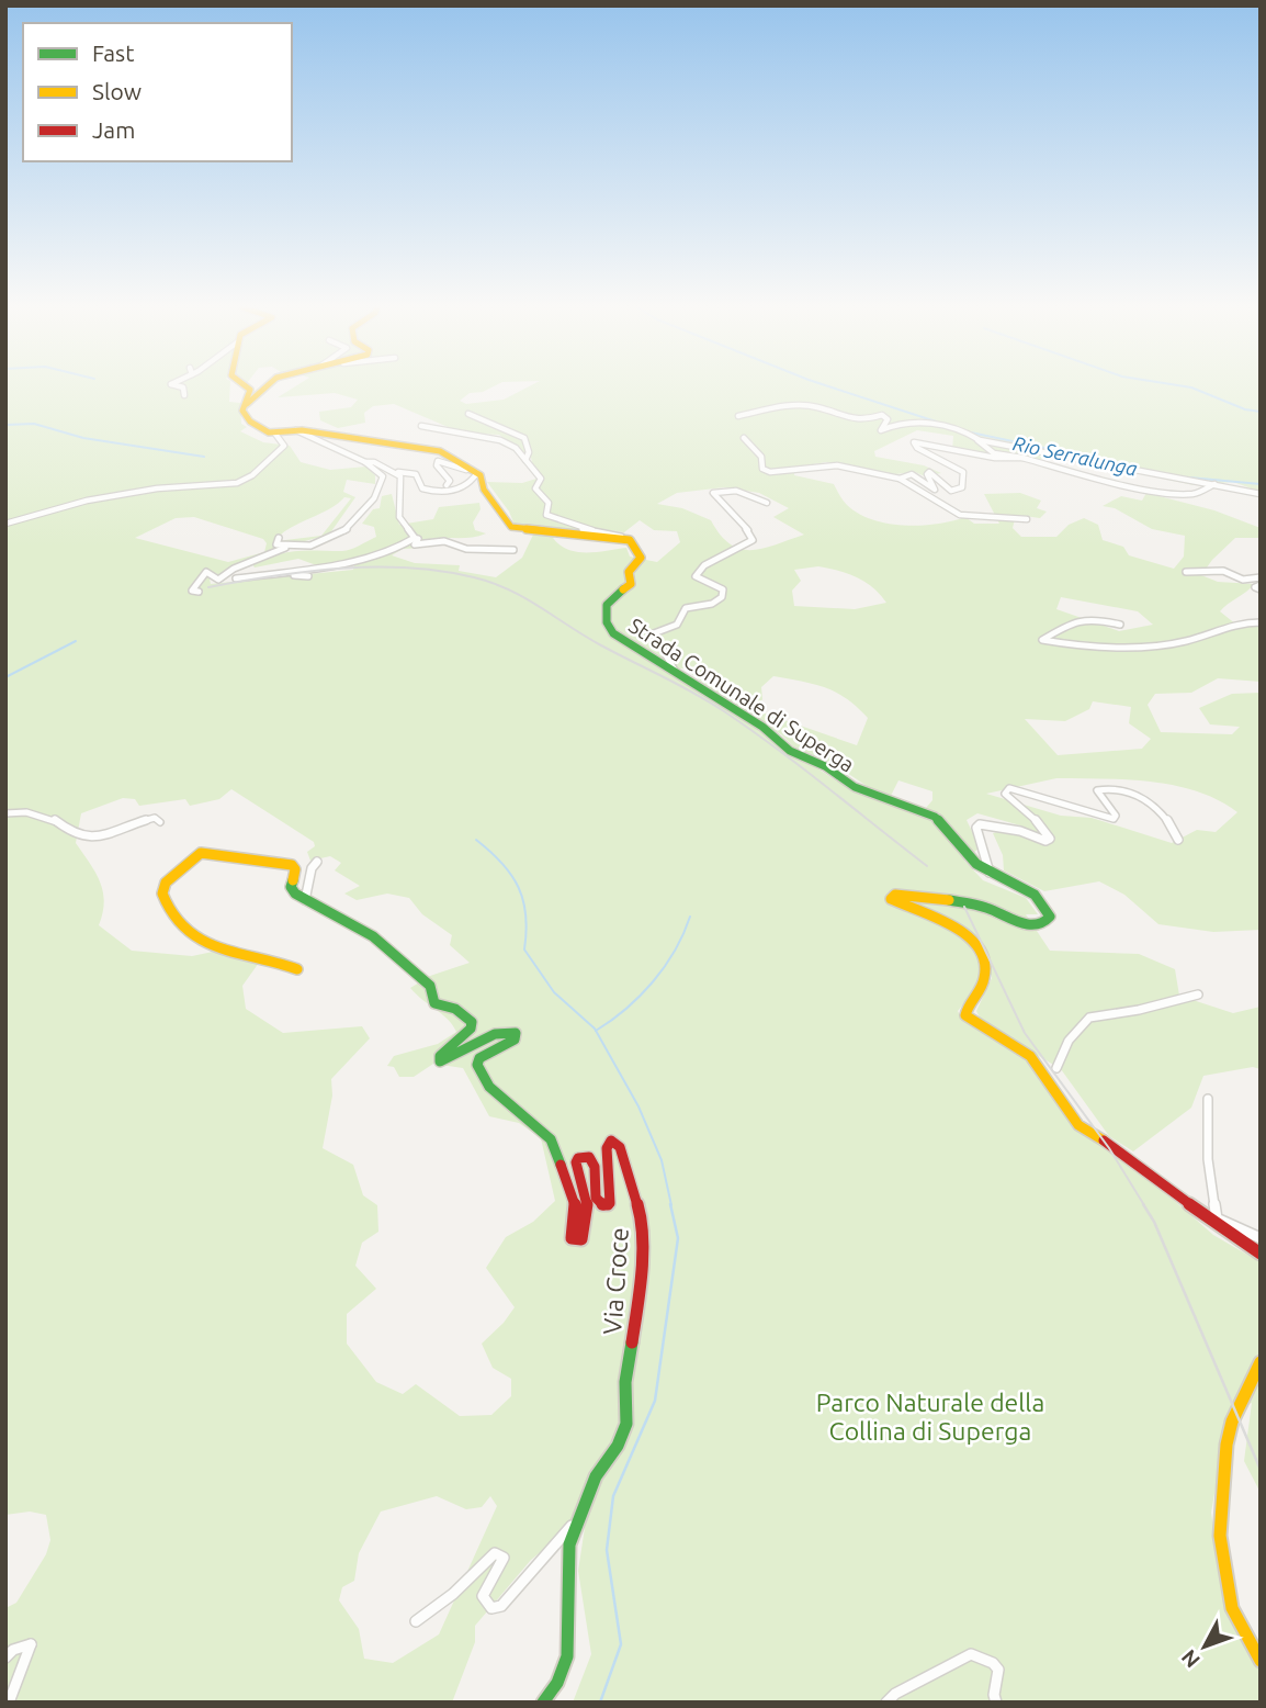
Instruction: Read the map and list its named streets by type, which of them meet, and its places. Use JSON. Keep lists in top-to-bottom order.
{
  "streets": {
    "street": ["Strada Comunale di Superga", "Via Croce"]
  },
  "water": ["Rio Serralunga"],
  "parks": ["Parco Naturale della Collina di Superga"],
  "legend": ["Fast", "Slow", "Jam"],
  "north": "bottom left"
}
